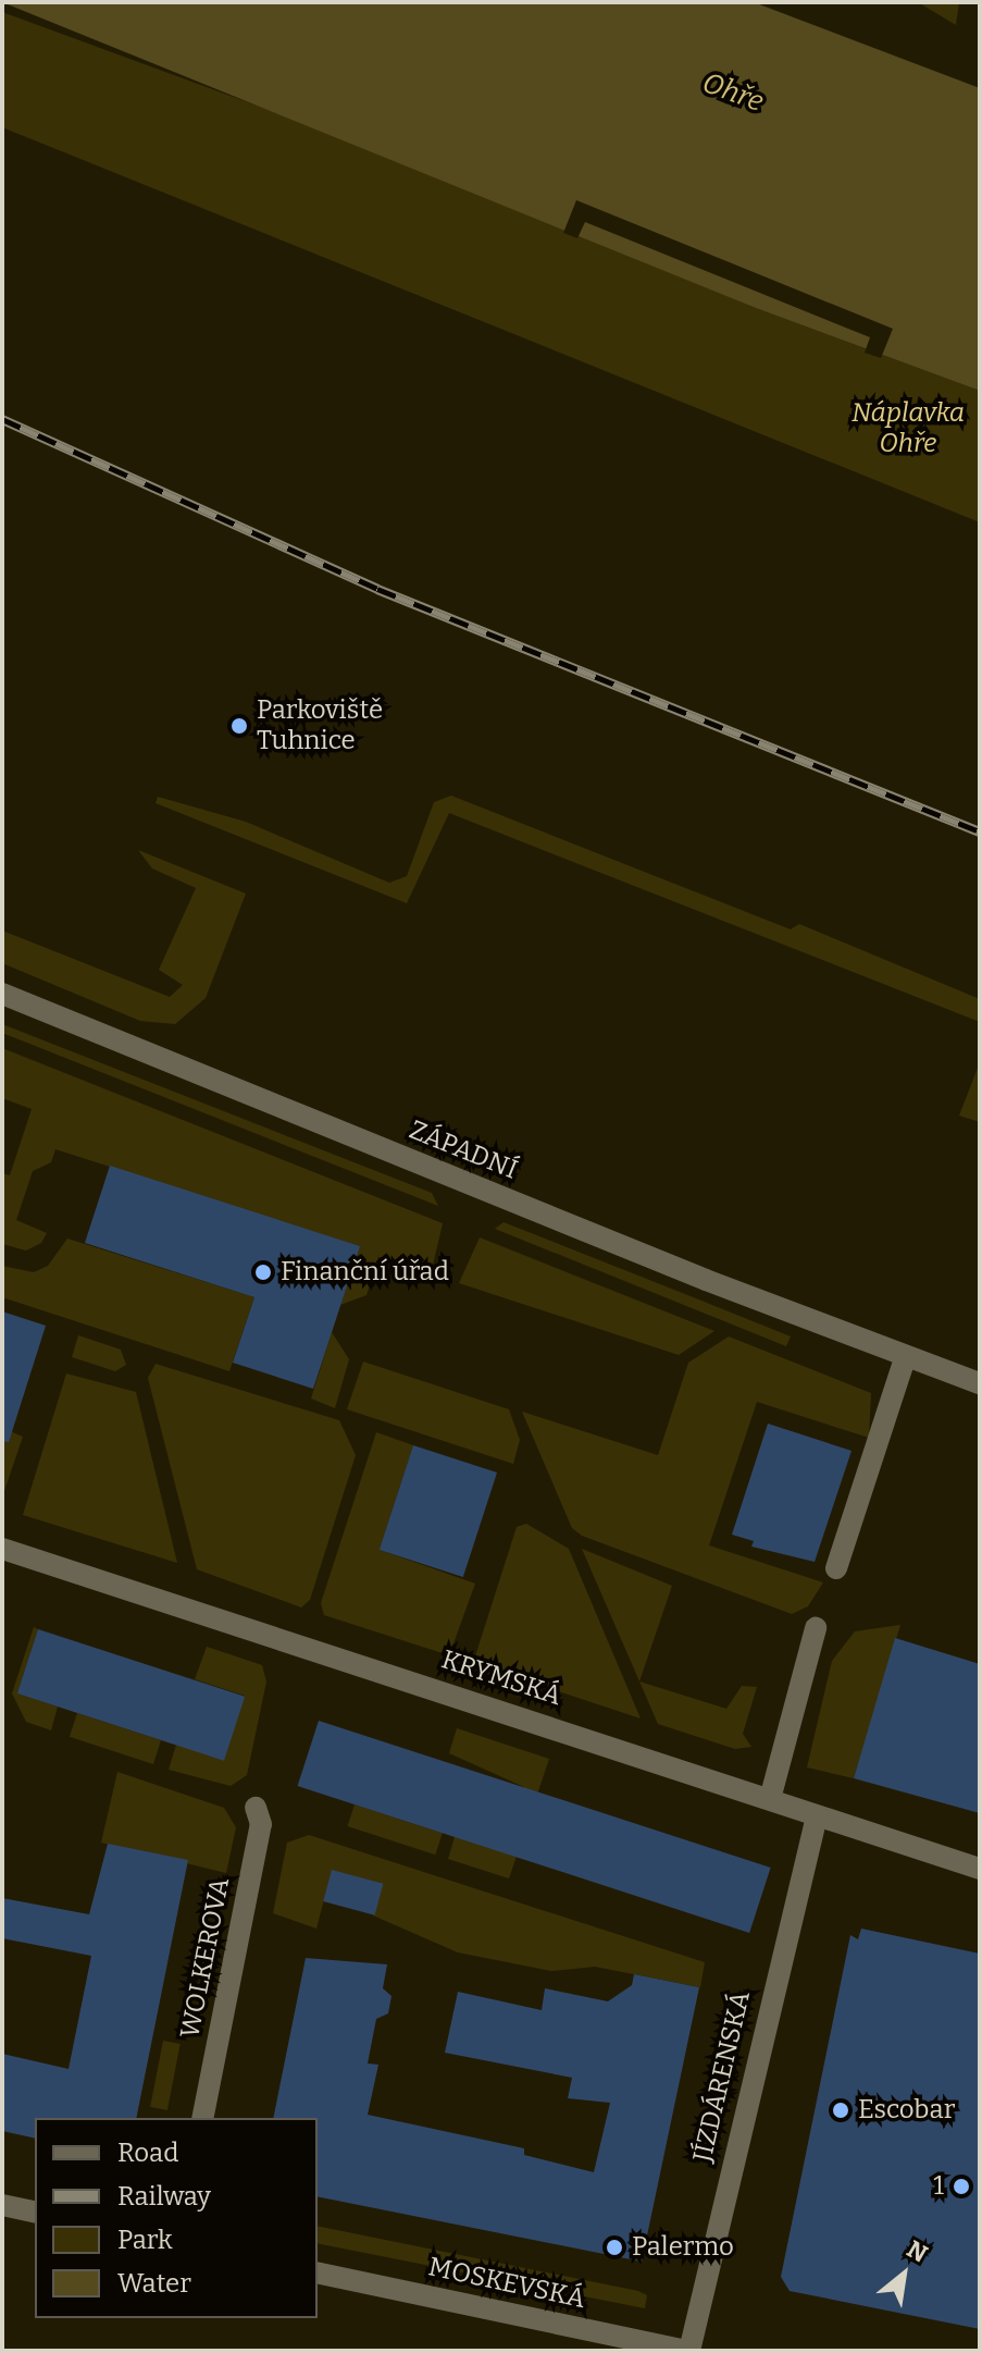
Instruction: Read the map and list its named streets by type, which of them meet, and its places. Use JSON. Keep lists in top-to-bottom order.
{
  "streets": {
    "street": [
      "ZÁPADNÍ",
      "KRYMSKÁ",
      "WOLKEROVA",
      "JÍZDÁRENSKÁ",
      "MOSKEVSKÁ"
    ]
  },
  "crossings": [
    ["KRYMSKÁ", "JÍZDÁRENSKÁ"],
    ["JÍZDÁRENSKÁ", "MOSKEVSKÁ"]
  ],
  "water": ["Ohře"],
  "parks": ["Náplavka Ohře"],
  "places": [
    "Parkoviště Tuhnice",
    "Finanční úřad",
    "Escobar",
    "1",
    "Palermo"
  ],
  "legend": [
    "Road",
    "Railway",
    "Park",
    "Water"
  ],
  "north": "top right"
}
